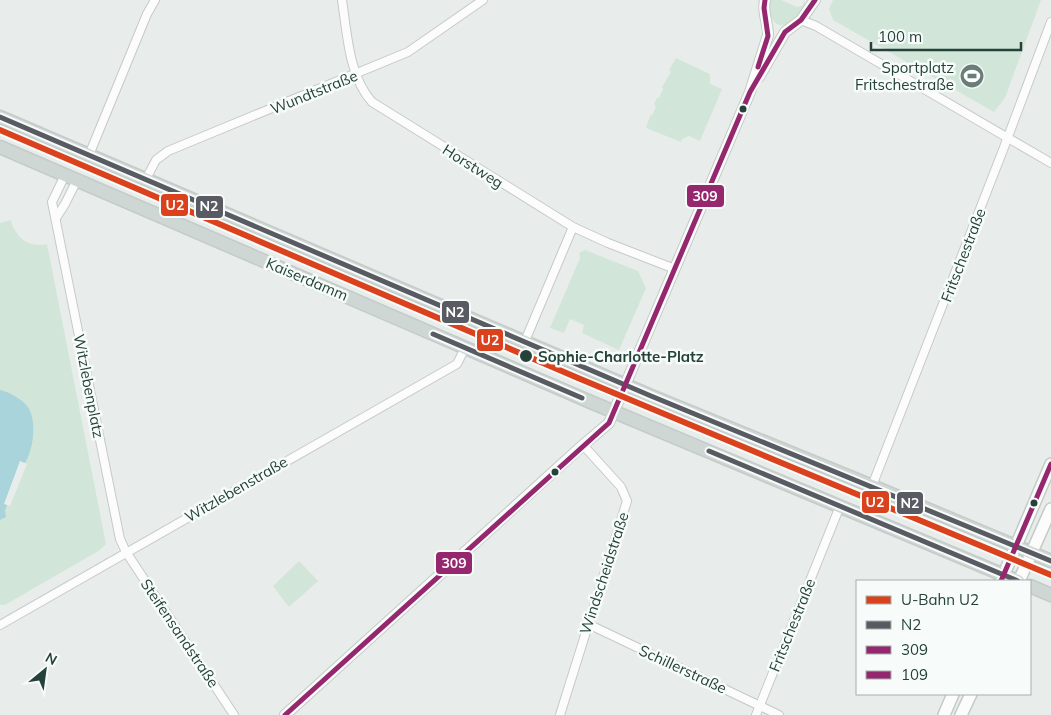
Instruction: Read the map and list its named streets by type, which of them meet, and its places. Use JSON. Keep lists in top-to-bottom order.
{
  "streets": {
    "main road": ["Kaiserdamm"],
    "street": [
      "Wundtstraße",
      "Horstweg",
      "Fritschestraße",
      "Witzlebenplatz",
      "Witzlebenstraße",
      "Windscheidstraße",
      "Steifensandstraße",
      "Schillerstraße"
    ]
  },
  "crossings": [
    ["Wundtstraße", "Horstweg"],
    ["Wundtstraße", "Kaiserdamm"],
    ["Fritschestraße", "Kaiserdamm"],
    ["Fritschestraße", "Schillerstraße"],
    ["Kaiserdamm", "Witzlebenplatz"],
    ["Kaiserdamm", "Witzlebenstraße"],
    ["Witzlebenplatz", "Witzlebenstraße"],
    ["Witzlebenplatz", "Steifensandstraße"],
    ["Witzlebenstraße", "Steifensandstraße"],
    ["Windscheidstraße", "Schillerstraße"]
  ],
  "places": {
    "sports": ["Sportplatz Fritschestraße"],
    "other": ["Sophie-Charlotte-Platz"]
  },
  "lines": [
    "transit line 309",
    "transit line N2",
    "metro line U2",
    "transit line 109"
  ],
  "legend": [
    "U-Bahn U2",
    "N2",
    "309",
    "109"
  ],
  "scale_bar": "100 m",
  "north": "top right"
}
